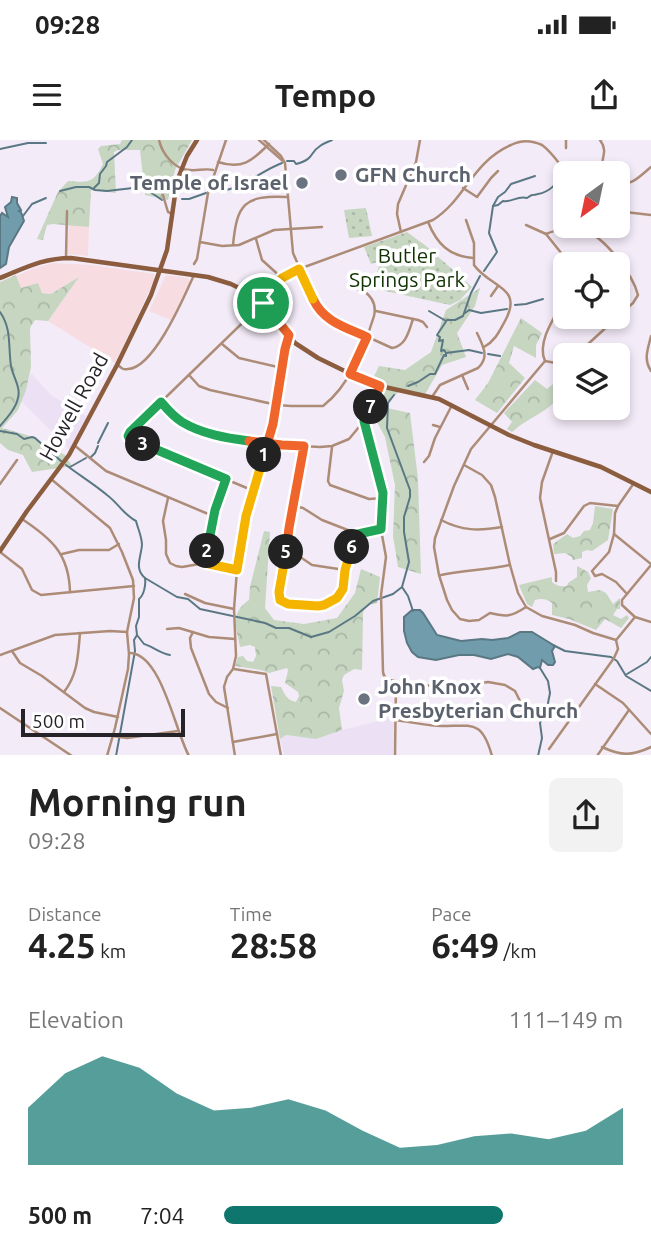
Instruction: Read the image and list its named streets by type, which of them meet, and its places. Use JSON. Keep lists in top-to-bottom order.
{
  "streets": {
    "main road": ["Howell Road"]
  },
  "parks": ["Butler Springs Park"],
  "places": ["GFN Church", "Temple of Israel", "John Knox Presbyterian Church"],
  "scale_bar": "500 m",
  "north": "bottom left",
  "page": {
    "status": "09:28",
    "header": "Tempo",
    "pins": [
      "7",
      "3",
      "1",
      "6",
      "2",
      "5"
    ],
    "scale": "500 m",
    "heading": ["Morning run", "09:28"],
    "stats": [
      ["Distance", "4.25 km"],
      ["Time", "28:58"],
      ["Pace", "6:49 /km"]
    ],
    "chart": ["Elevation", "111–149 m"],
    "list": [
      {
        "name": "500 m",
        "note": "7:04"
      }
    ]
  }
}
